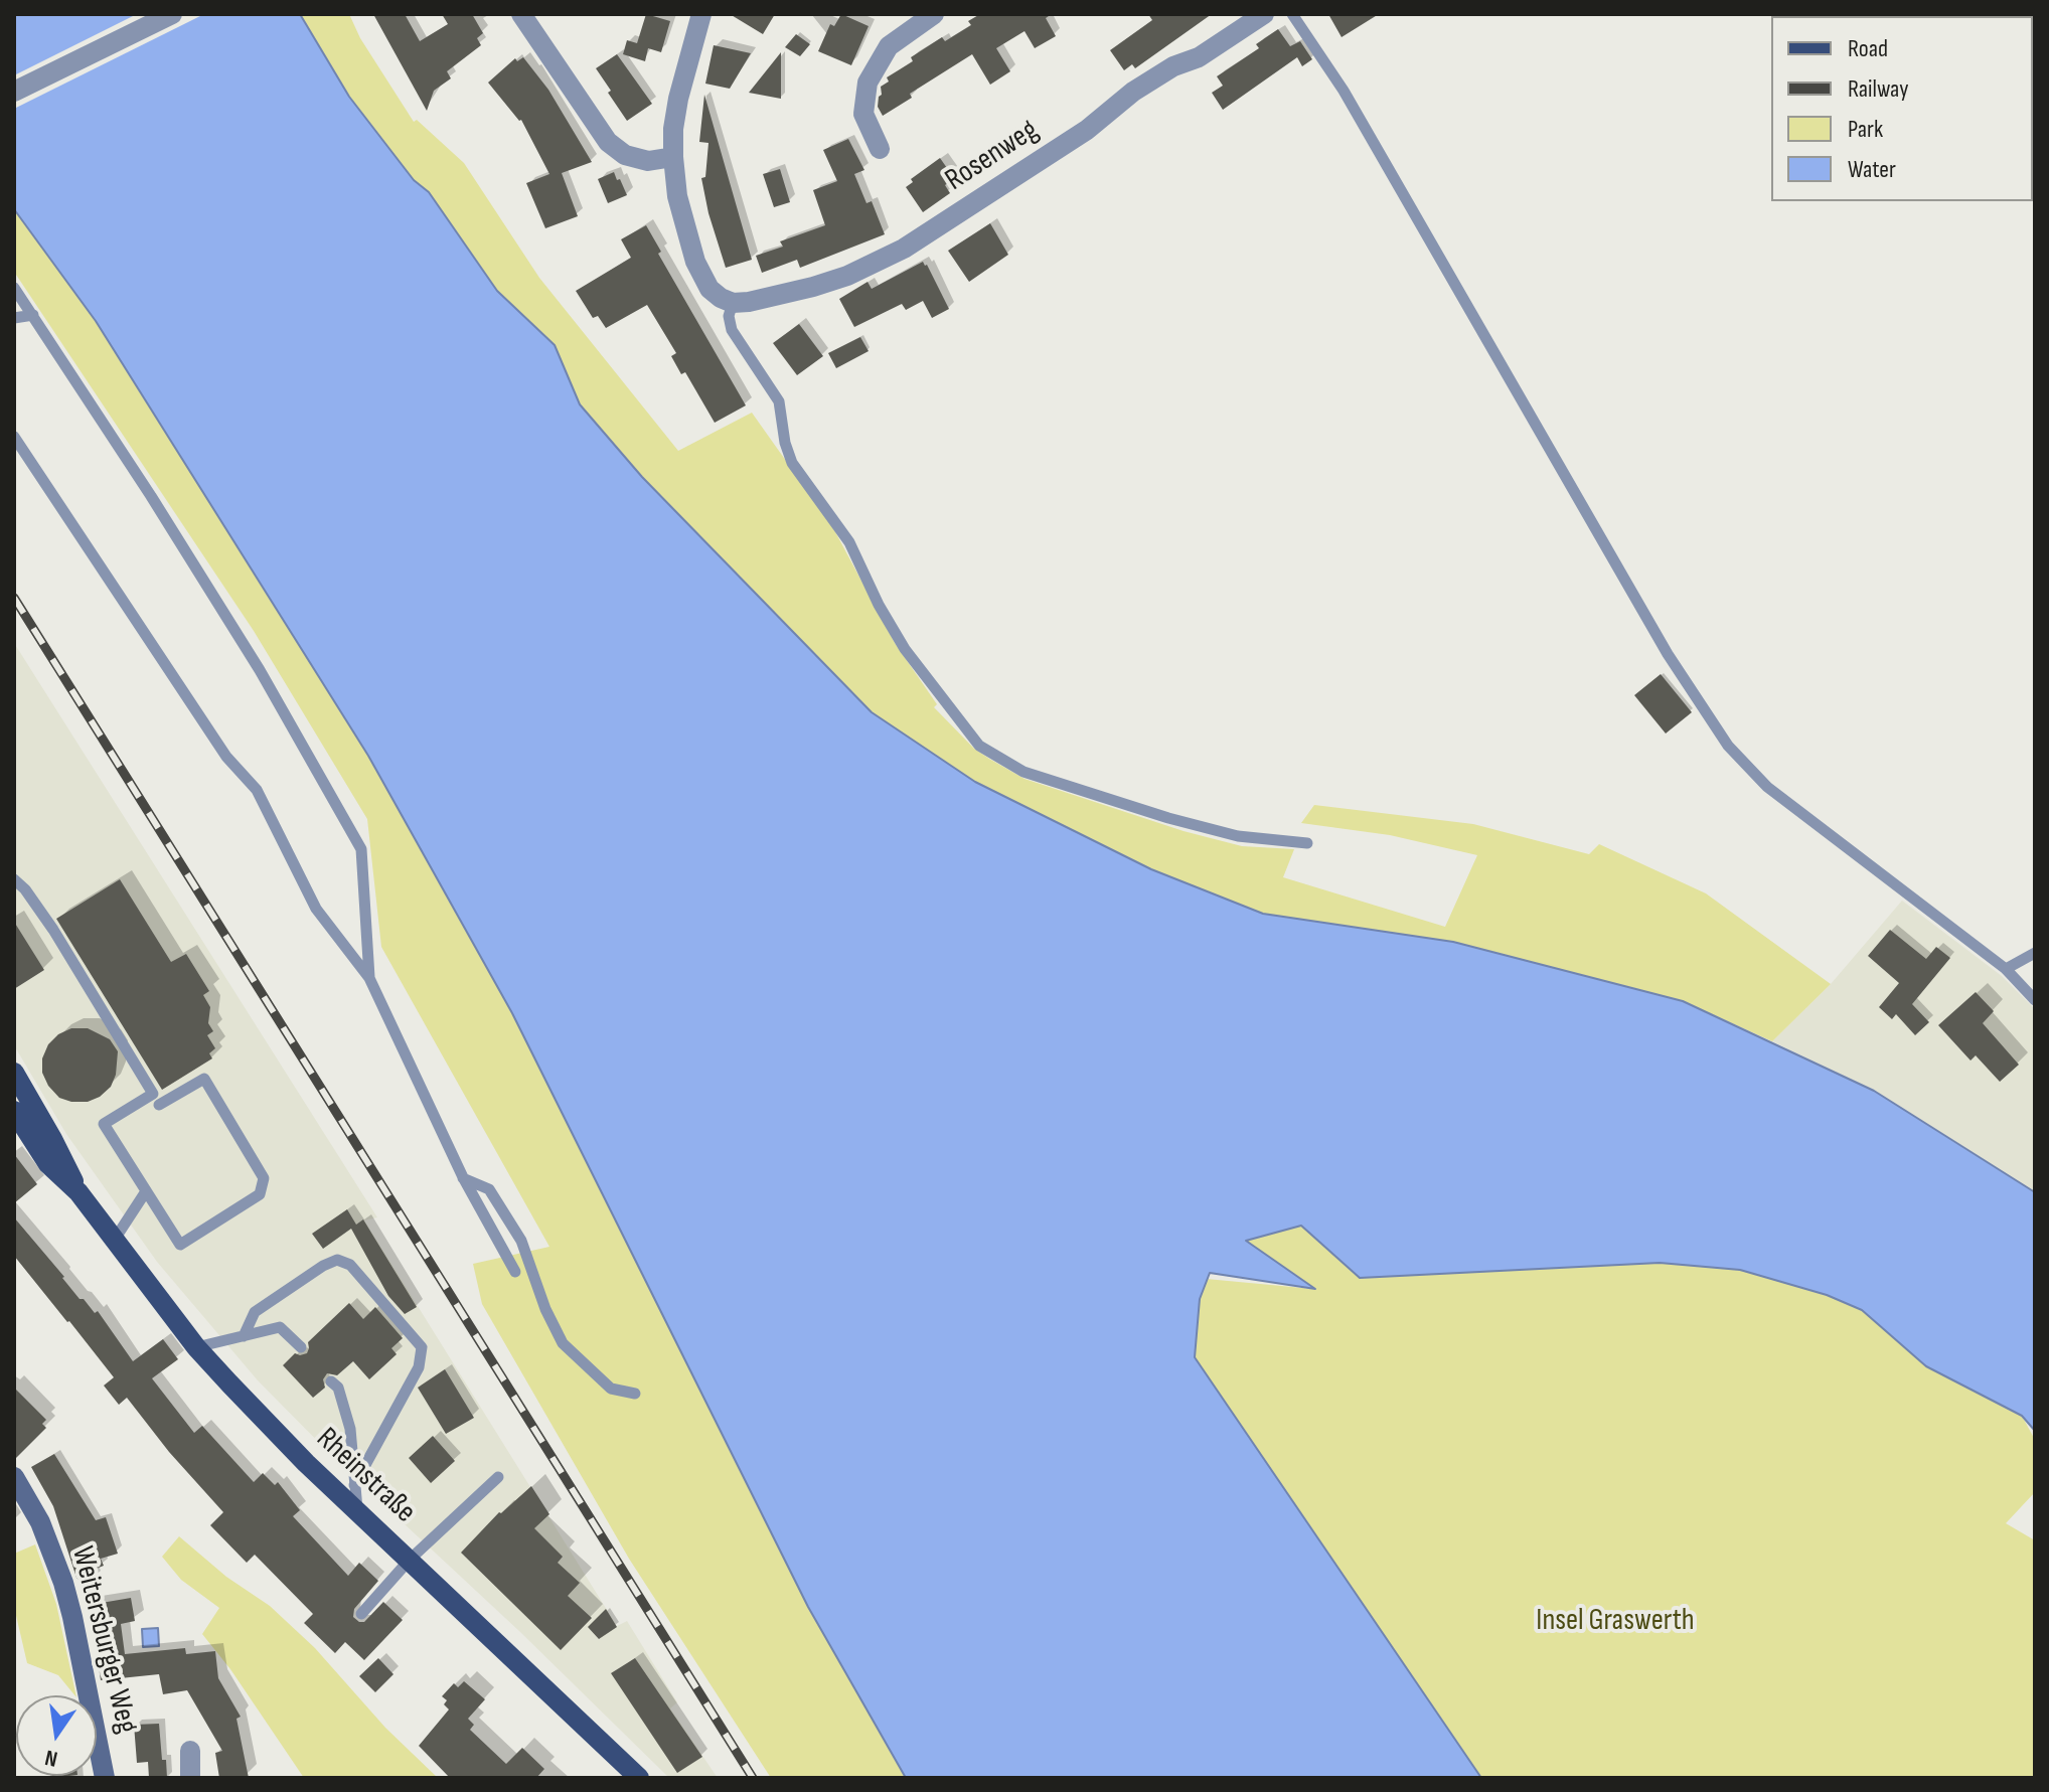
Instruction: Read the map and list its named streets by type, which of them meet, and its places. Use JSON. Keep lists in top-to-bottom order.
{
  "streets": {
    "main road": ["Rheinstraße"],
    "street": ["Rosenweg", "Weitersburger Weg"]
  },
  "parks": ["Insel Graswerth"],
  "legend": [
    "Road",
    "Railway",
    "Park",
    "Water"
  ],
  "north": "bottom"
}
